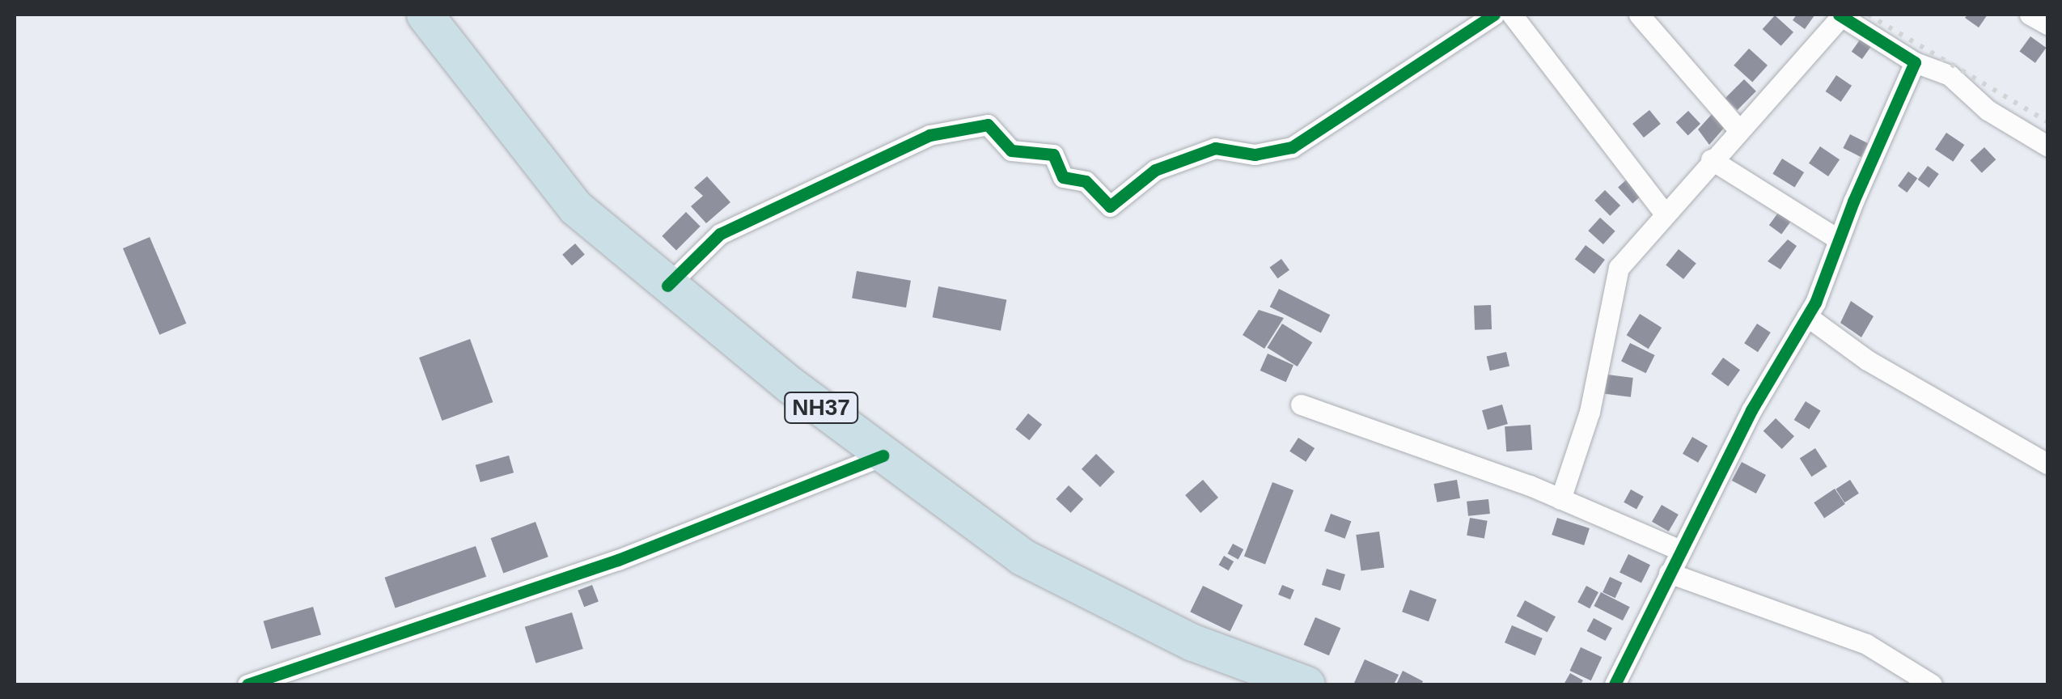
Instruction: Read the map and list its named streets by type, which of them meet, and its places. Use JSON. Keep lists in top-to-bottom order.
{
  "streets": {
    "highway": ["NH37"]
  }
}
